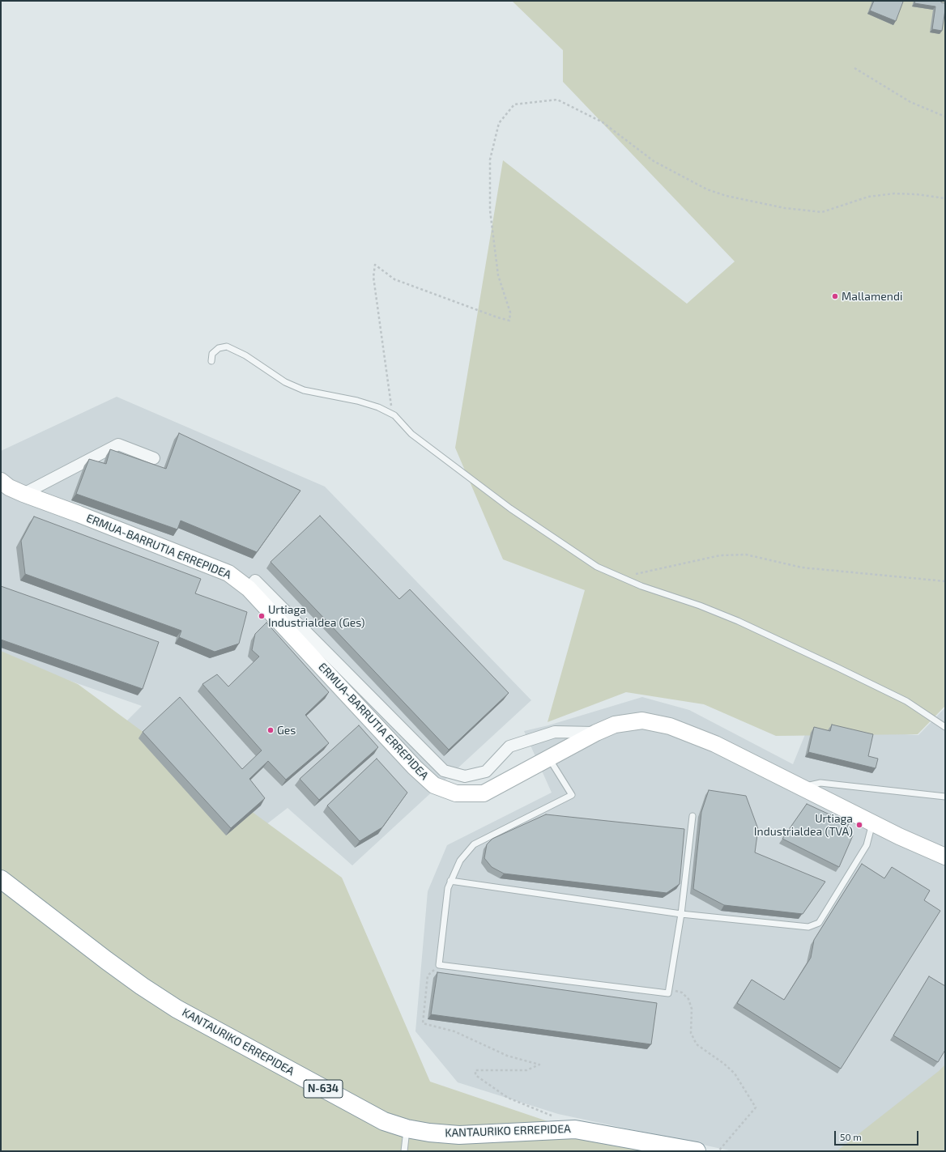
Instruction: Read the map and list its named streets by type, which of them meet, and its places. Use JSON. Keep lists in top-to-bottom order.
{
  "streets": {
    "highway": ["KANTAURIKO ERREPIDEA", "N-634"],
    "street": ["ERMUA-BARRUTIA ERREPIDEA"]
  },
  "places": [
    "Mallamendi",
    "Urtiaga Industrialdea (Ges)",
    "Ges",
    "Urtiaga Industrialdea (TVA)"
  ],
  "scale_bar": "50 m"
}
